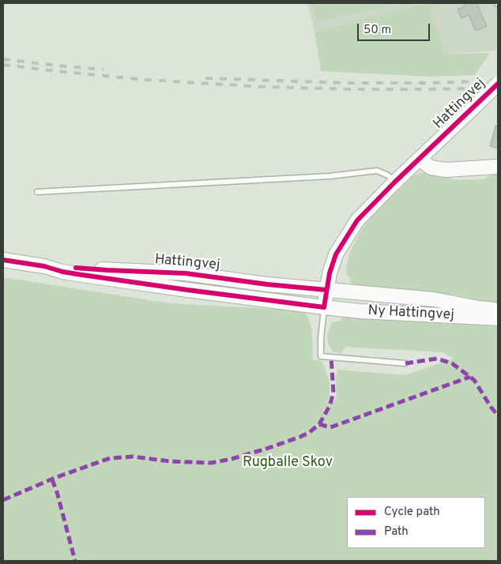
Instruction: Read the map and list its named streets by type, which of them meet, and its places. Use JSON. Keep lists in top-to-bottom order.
{
  "streets": {
    "street": ["Hattingvej", "Ny Hattingvej"]
  },
  "crossings": [
    ["Hattingvej", "Ny Hattingvej"]
  ],
  "parks": ["Rugballe Skov"],
  "legend": ["Cycle path", "Path"],
  "scale_bar": "50 m"
}
